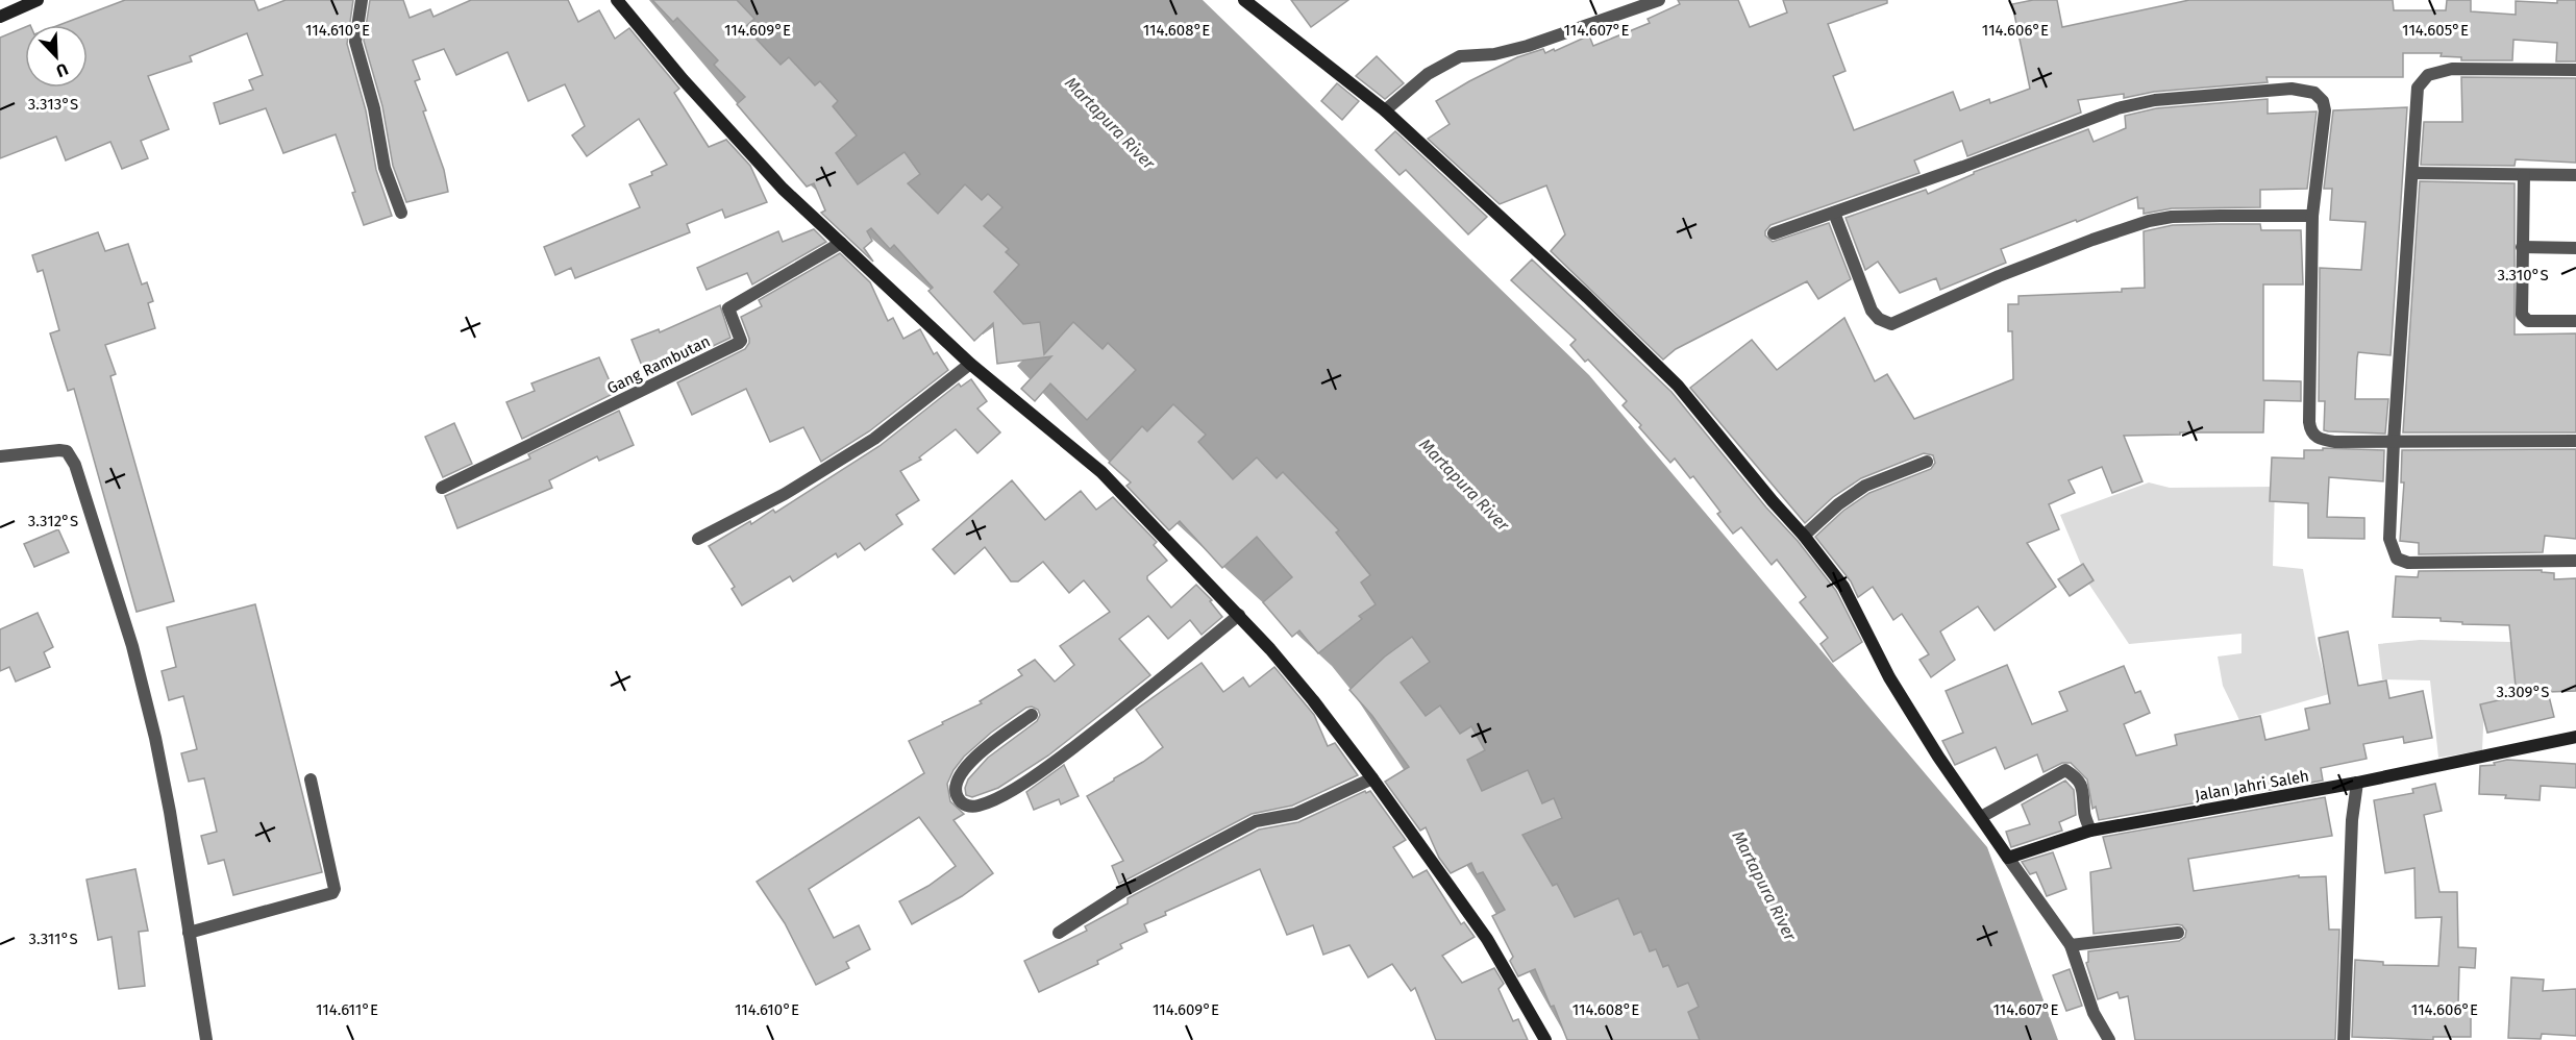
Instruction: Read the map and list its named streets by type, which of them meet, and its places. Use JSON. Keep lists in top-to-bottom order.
{
  "streets": {
    "street": ["Gang Rambutan", "Jalan Jahri Saleh"]
  },
  "water": ["Martapura River"],
  "north": "bottom right",
  "coordinates": [
    "114.610°E",
    "114.609°E",
    "114.608°E",
    "114.607°E",
    "114.606°E",
    "114.605°E",
    "3.313°S",
    "3.310°S",
    "3.312°S",
    "3.309°S",
    "3.311°S",
    "114.611°E"
  ]
}
